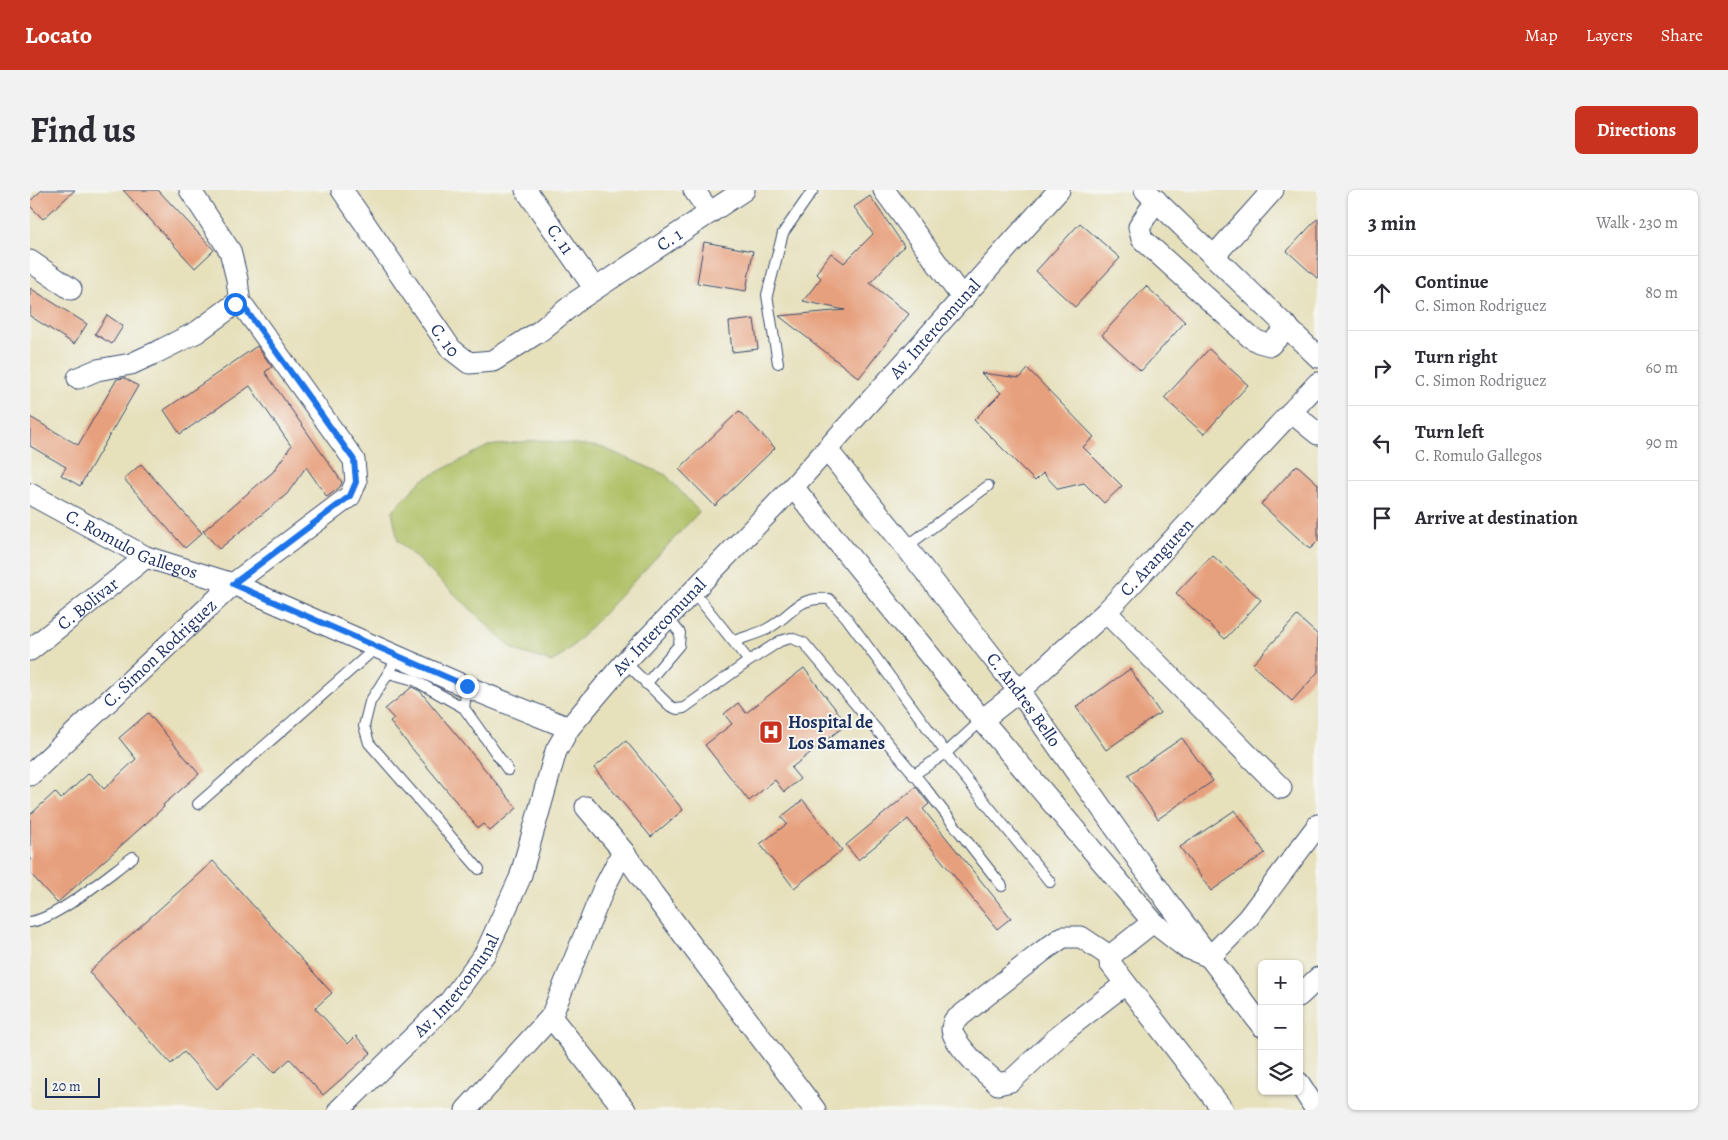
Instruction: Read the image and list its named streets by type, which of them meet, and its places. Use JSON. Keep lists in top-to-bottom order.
{
  "streets": {
    "street": [
      "C. 11",
      "C. 1",
      "Av. Intercomunal",
      "C. 10",
      "C. Romulo Gallegos",
      "C. Aranguren",
      "C. Bolivar",
      "C. Simon Rodriguez",
      "C. Andres Bello"
    ]
  },
  "crossings": [
    ["C. 11", "C. 1"],
    ["C. 11", "C. 10"],
    ["C. 1", "C. 10"],
    ["Av. Intercomunal", "C. Romulo Gallegos"],
    ["Av. Intercomunal", "C. Andres Bello"],
    ["C. Romulo Gallegos", "C. Bolivar"],
    ["C. Romulo Gallegos", "C. Simon Rodriguez"],
    ["C. Aranguren", "C. Andres Bello"]
  ],
  "places": {
    "hospital": ["Hospital de Los Samanes"]
  },
  "scale_bar": "20 m",
  "page": {
    "header": "Locato",
    "nav": ["Map", "Layers", "Share"],
    "title": "Find us",
    "buttons": "Directions",
    "heading": ["3 min", "Walk · 230 m"],
    "list": [
      ["Continue", "C. Simon Rodriguez", "80 m"],
      ["Turn right", "C. Simon Rodriguez", "60 m"],
      ["Turn left", "C. Romulo Gallegos", "90 m"],
      "Arrive at destination"
    ],
    "map_buttons": ["+", "−"],
    "scale": "20 m"
  }
}
